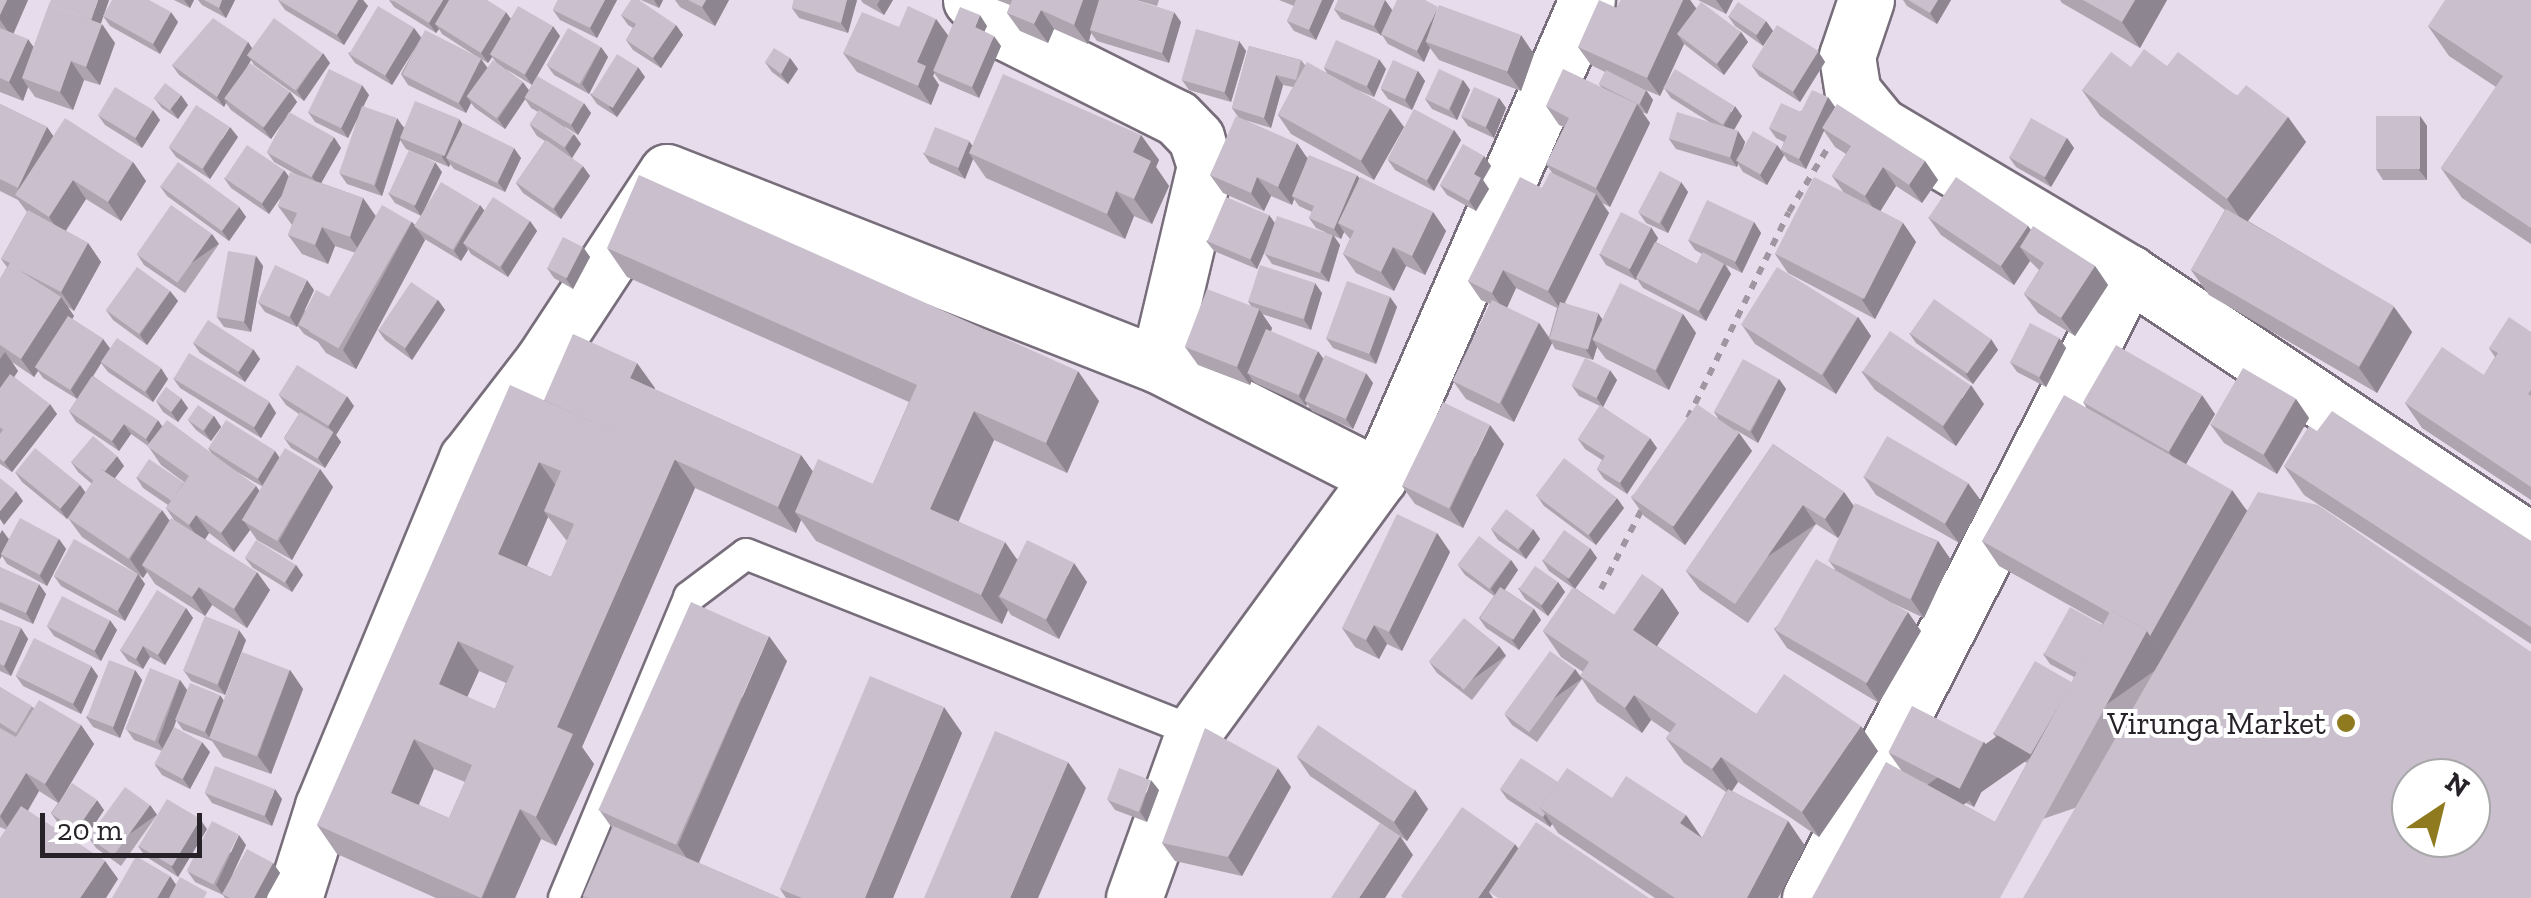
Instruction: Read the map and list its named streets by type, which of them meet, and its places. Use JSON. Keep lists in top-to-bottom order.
{
  "places": ["Virunga Market"],
  "scale_bar": "20 m",
  "north": "top right"
}
